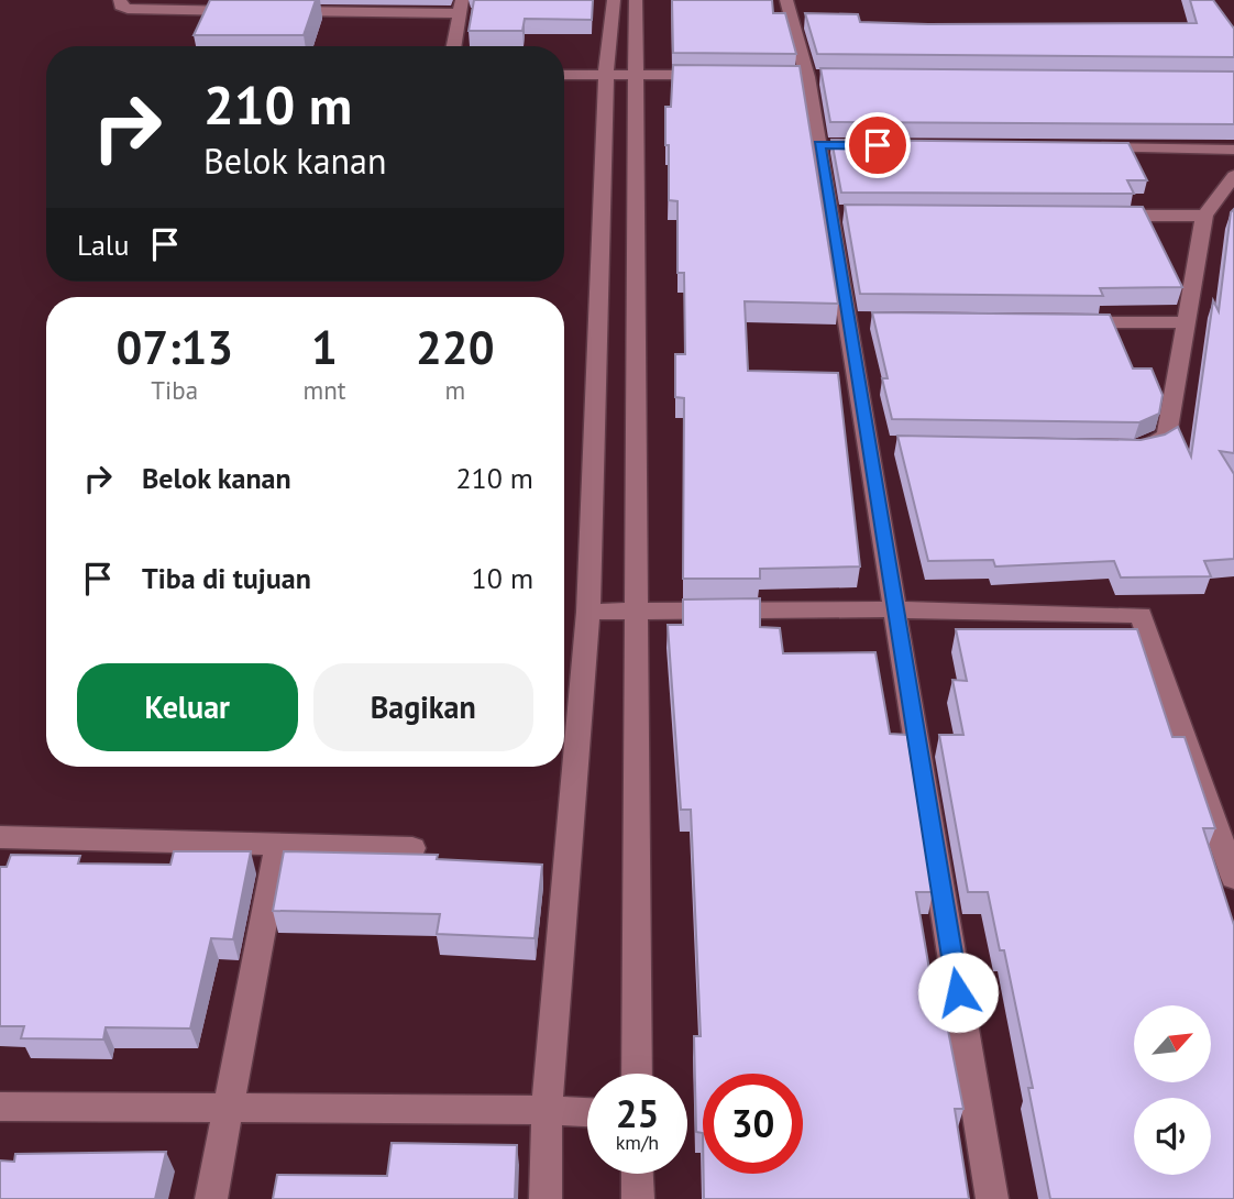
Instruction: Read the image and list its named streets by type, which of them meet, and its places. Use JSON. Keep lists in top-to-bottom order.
{
  "north": "top right",
  "page": {
    "turn": ["210 m", "Belok kanan"],
    "then": "Lalu",
    "eta": [
      "07:13",
      "Tiba",
      "1",
      "mnt",
      "220",
      "m"
    ],
    "list": [
      {
        "name": "Belok kanan",
        "value": "210 m"
      },
      {
        "name": "Tiba di tujuan",
        "value": "10 m"
      }
    ],
    "buttons": ["Keluar", "Bagikan"],
    "speed": "25 km/h",
    "limit": "30"
  }
}
